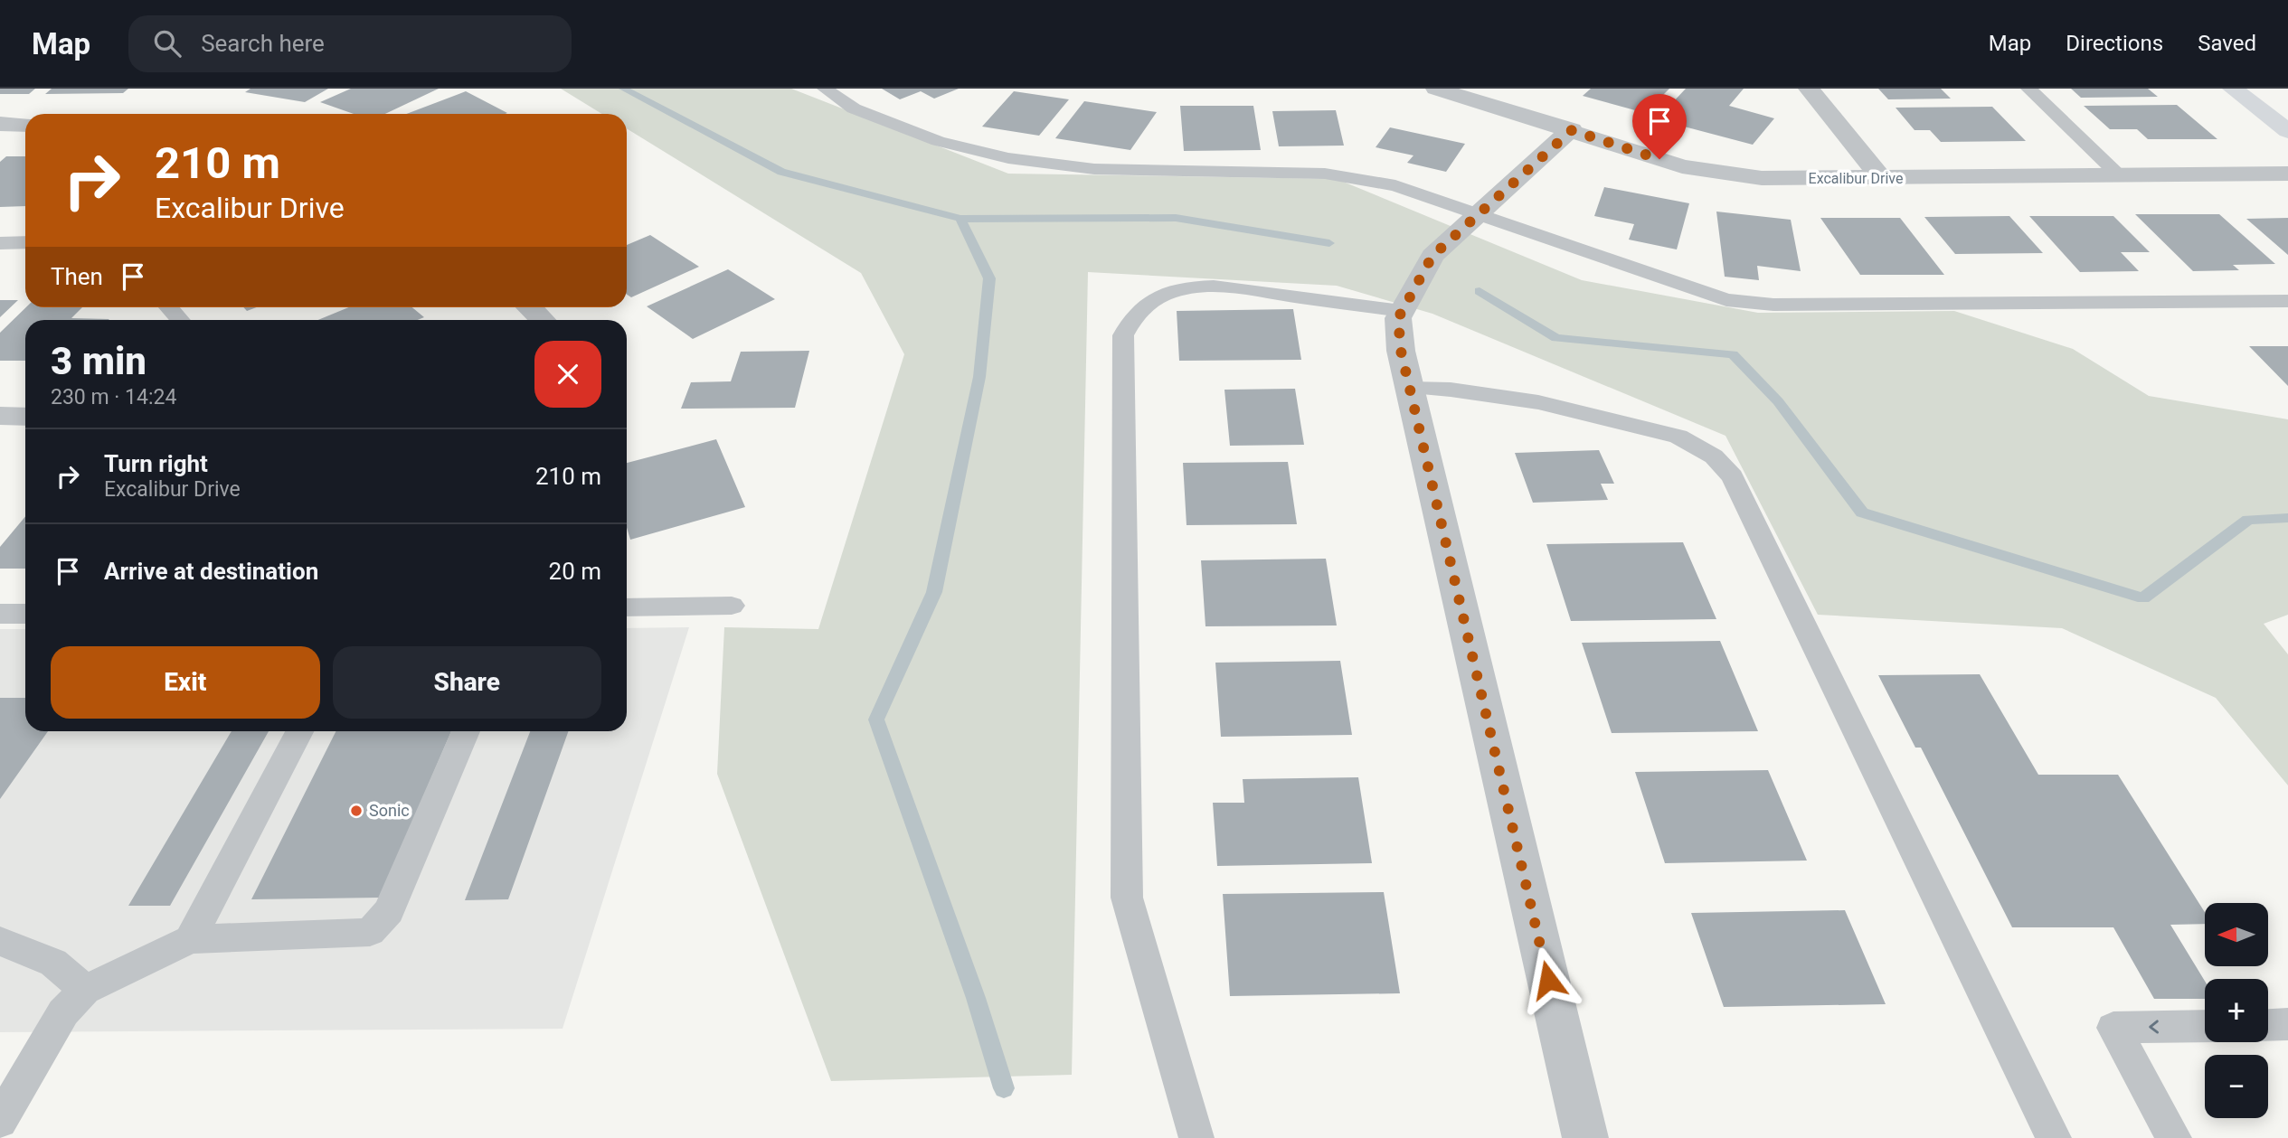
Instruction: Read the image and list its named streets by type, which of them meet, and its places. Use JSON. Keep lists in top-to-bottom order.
{
  "streets": {
    "street": ["Excalibur Drive"]
  },
  "places": ["Sonic"],
  "north": "left",
  "page": {
    "header": "Map",
    "search": "Search here",
    "nav": ["Map", "Directions", "Saved"],
    "turn": ["210 m", "Excalibur Drive"],
    "then": "Then",
    "heading": ["3 min", "230 m · 14:24"],
    "list": [
      {
        "name": "Turn right",
        "note": "Excalibur Drive",
        "value": "210 m"
      },
      {
        "name": "Arrive at destination",
        "value": "20 m"
      }
    ],
    "buttons": ["Exit", "Share"],
    "map_buttons": ["+", "−"]
  }
}
